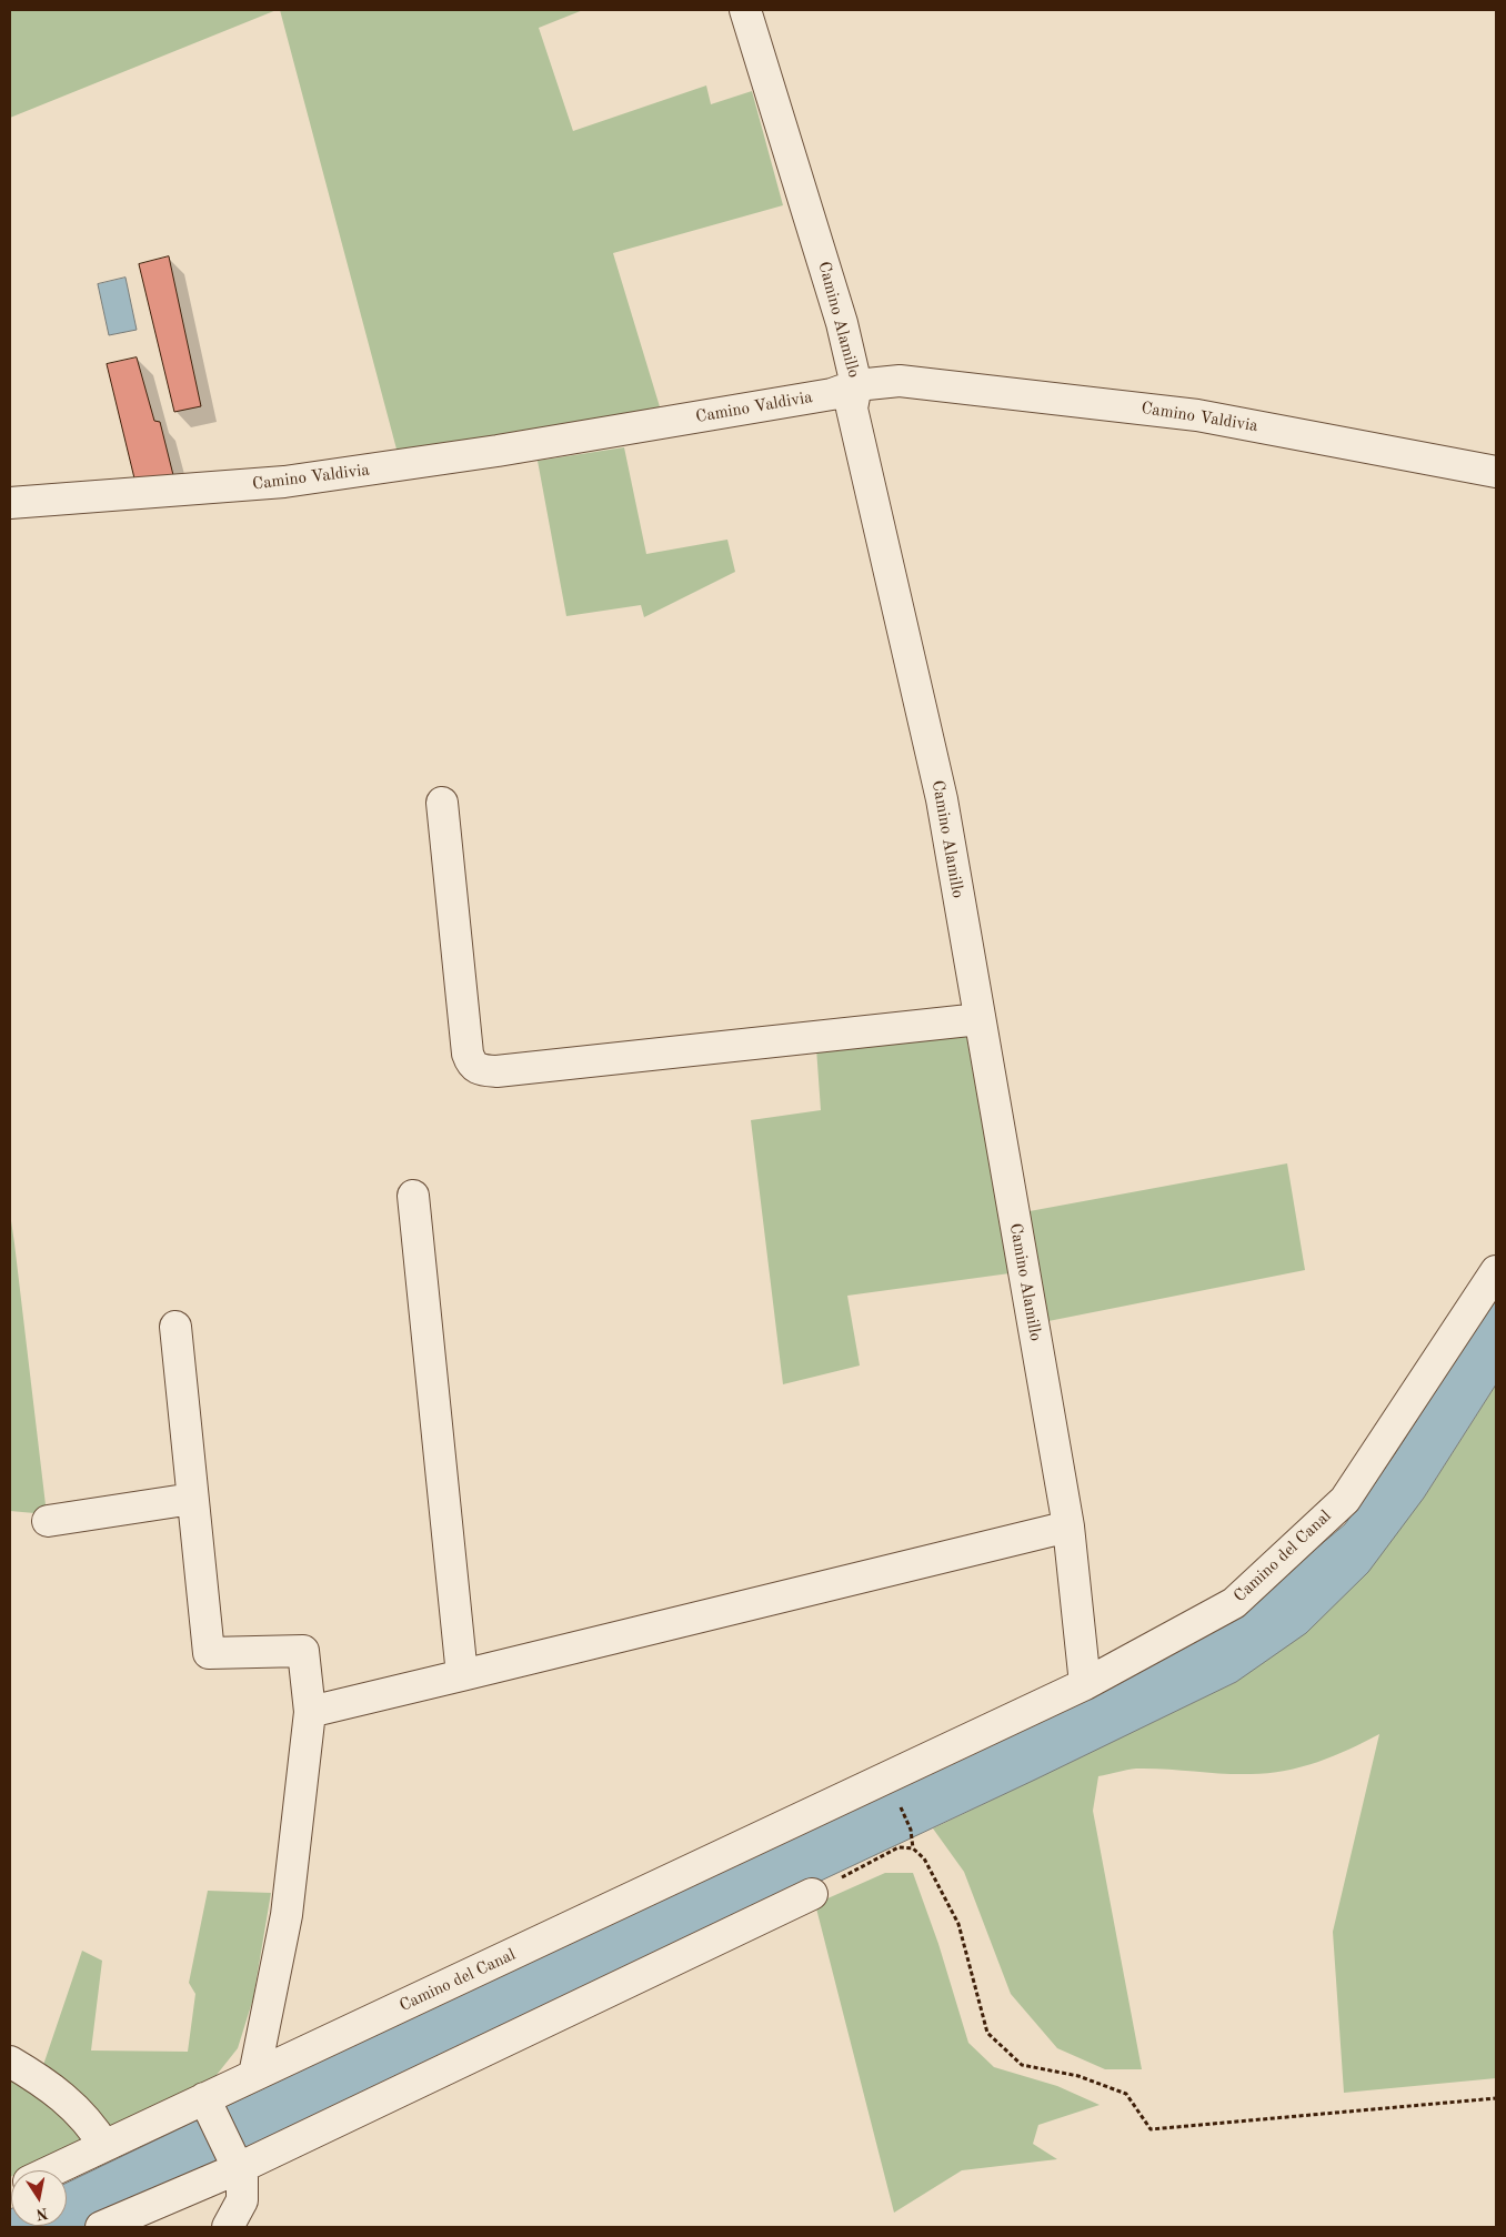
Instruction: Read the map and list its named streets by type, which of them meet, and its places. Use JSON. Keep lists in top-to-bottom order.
{
  "streets": {
    "street": ["Camino Alamillo", "Camino Valdivia", "Camino del Canal"]
  },
  "crossings": [
    ["Camino Alamillo", "Camino Valdivia"],
    ["Camino Alamillo", "Camino del Canal"]
  ],
  "north": "bottom"
}
